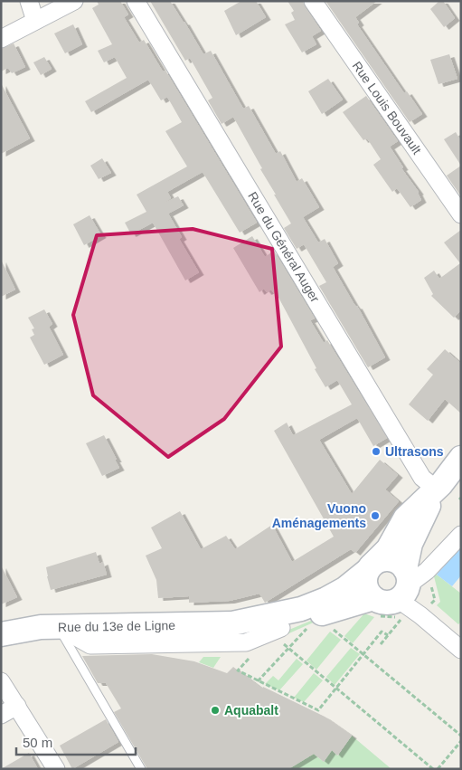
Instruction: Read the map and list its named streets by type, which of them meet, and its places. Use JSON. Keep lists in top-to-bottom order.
{
  "streets": {
    "main road": ["Rue du 13e de Ligne"],
    "street": ["Rue Louis Bouvault", "Rue du Général Auger"]
  },
  "crossings": [
    ["Rue du Général Auger", "Rue du 13e de Ligne"]
  ],
  "places": ["Ultrasons", "Vuono Aménagements", "Aquabalt"],
  "scale_bar": "50 m"
}
